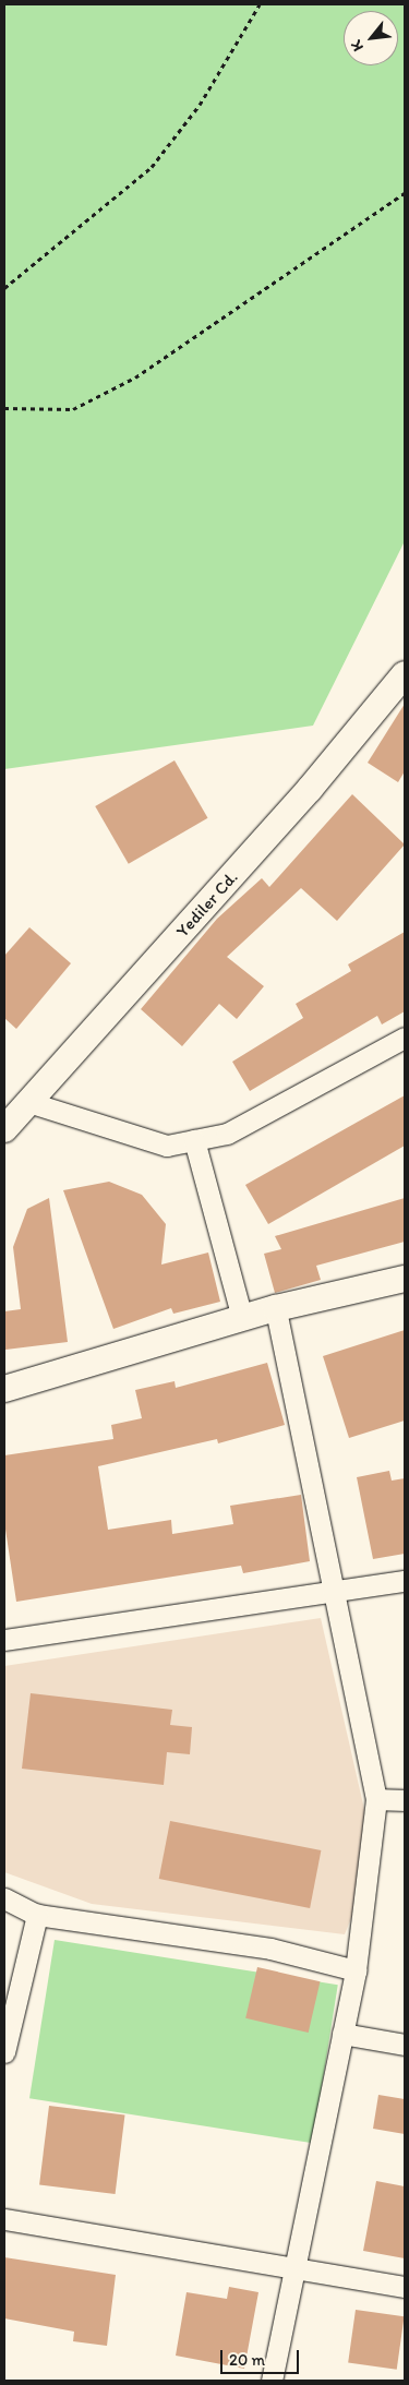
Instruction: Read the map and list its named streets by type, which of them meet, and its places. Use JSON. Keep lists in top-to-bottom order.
{
  "streets": {
    "street": ["Yediler Cd."]
  },
  "scale_bar": "20 m",
  "north": "bottom left"
}
